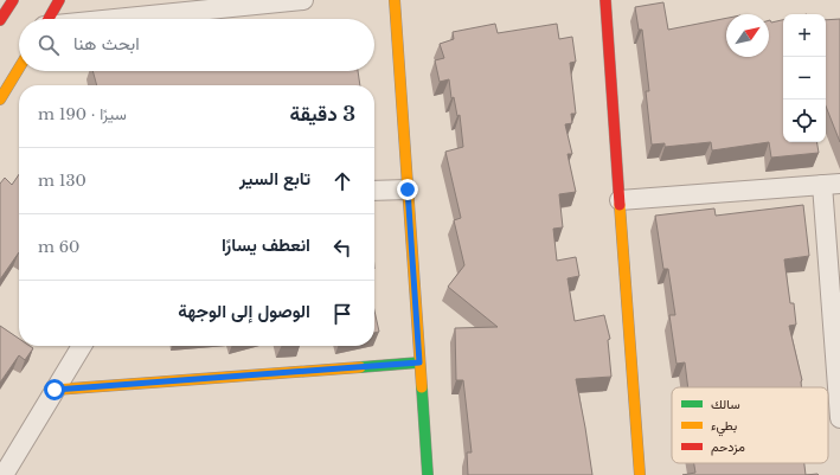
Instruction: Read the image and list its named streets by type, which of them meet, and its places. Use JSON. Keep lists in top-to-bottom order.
{
  "legend": ["سالك", "بطيء", "مزدحم"],
  "north": "top right",
  "page": {
    "map_buttons": ["+", "−"],
    "search": "ابحث هنا",
    "heading": ["3 دقيقة", "سيرًا · 190 m"],
    "list": [
      ["تابع السير", "130 m"],
      ["انعطف يسارًا", "60 m"],
      "الوصول إلى الوجهة"
    ]
  }
}
